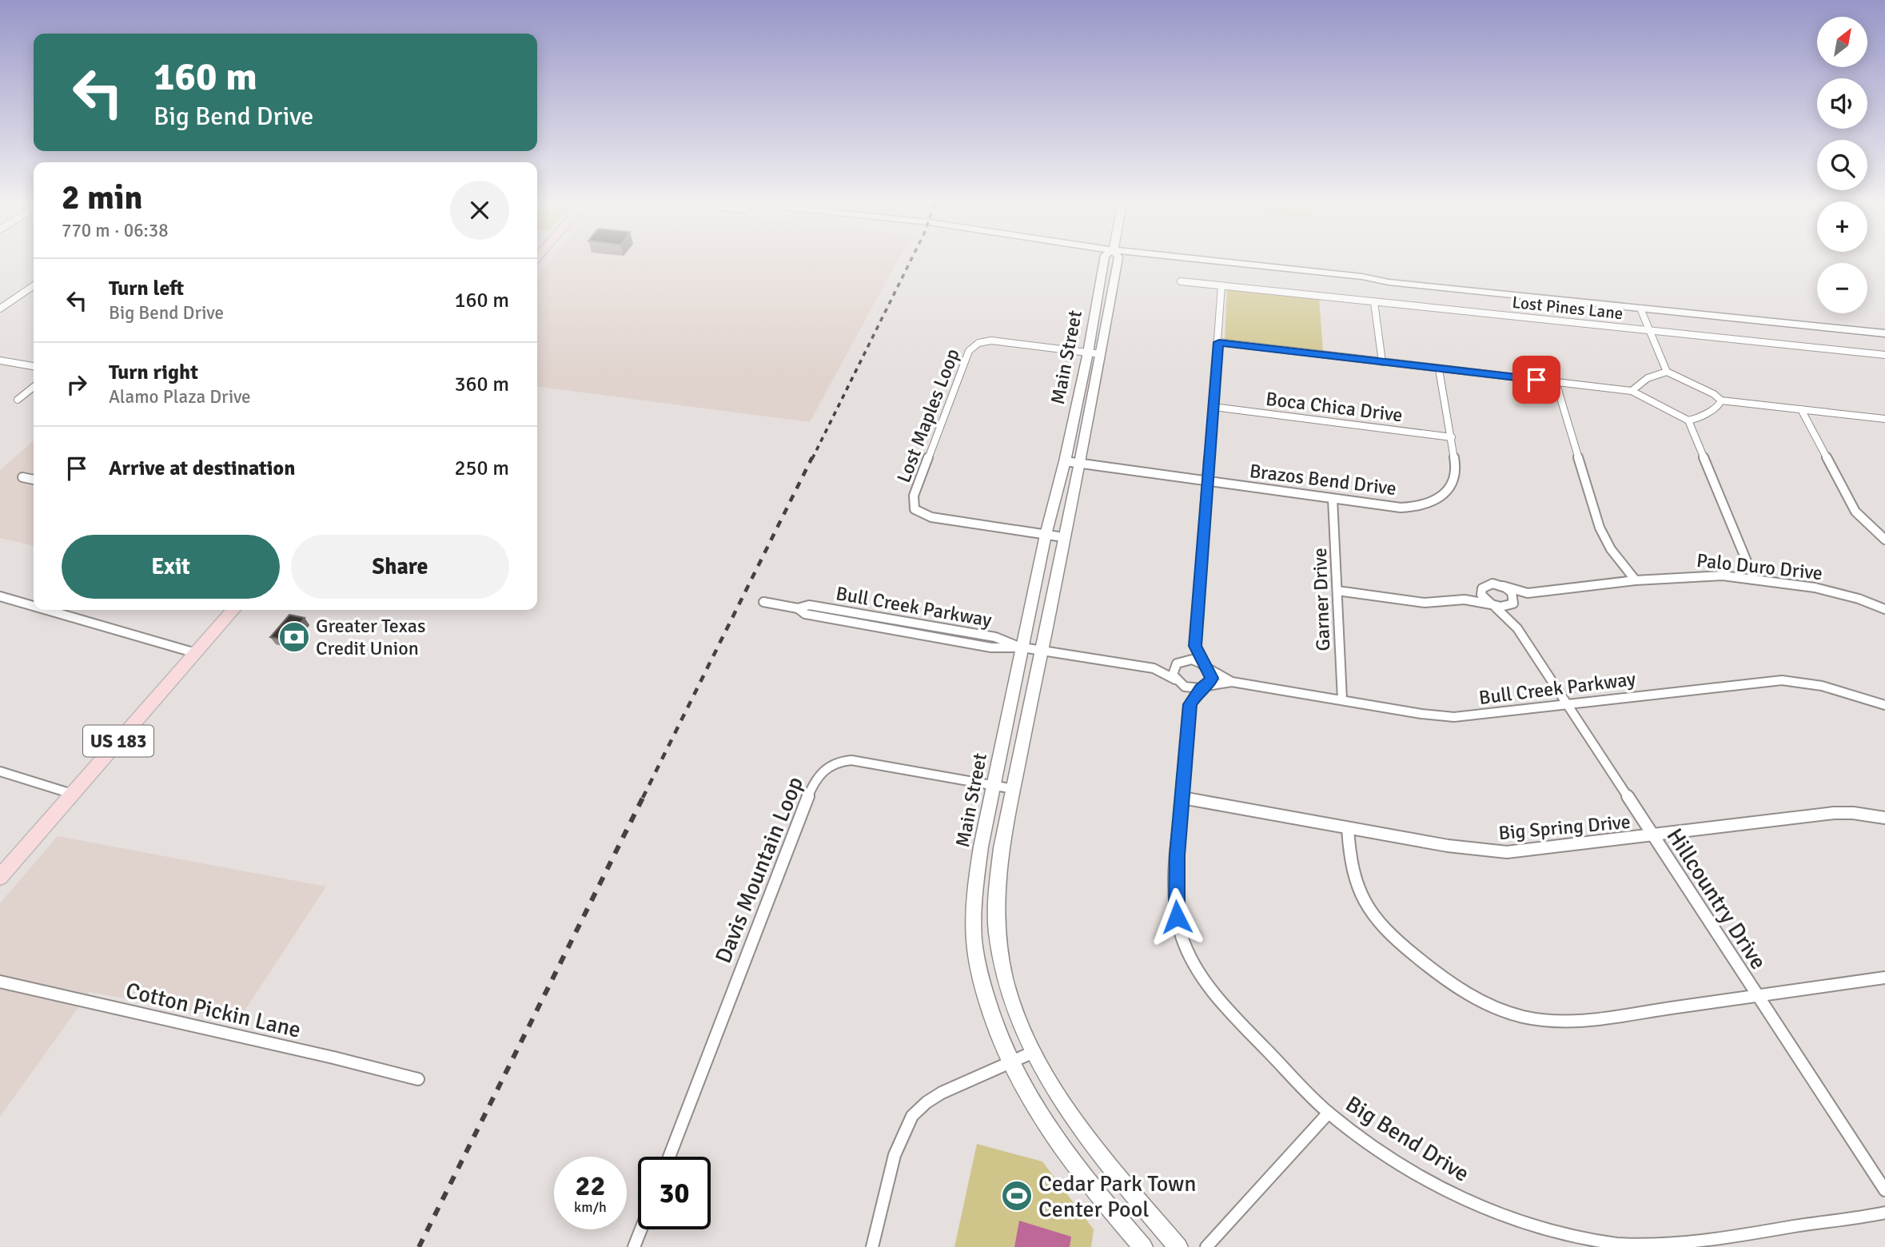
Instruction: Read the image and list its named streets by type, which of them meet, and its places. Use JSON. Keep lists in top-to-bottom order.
{
  "streets": {
    "main road": ["Main Street", "US 183"],
    "street": [
      "Lost Pines Lane",
      "Boca Chica Drive",
      "Lost Maples Loop",
      "Brazos Bend Drive",
      "Palo Duro Drive",
      "Garner Drive",
      "Bull Creek Parkway",
      "Big Spring Drive",
      "Davis Mountain Loop",
      "Hillcountry Drive",
      "Cotton Pickin Lane",
      "Big Bend Drive"
    ]
  },
  "crossings": [
    ["Main Street", "Lost Maples Loop"],
    ["Main Street", "Brazos Bend Drive"],
    ["Main Street", "Bull Creek Parkway"],
    ["Main Street", "Davis Mountain Loop"],
    ["Boca Chica Drive", "Brazos Bend Drive"],
    ["Brazos Bend Drive", "Garner Drive"],
    ["Palo Duro Drive", "Hillcountry Drive"],
    ["Garner Drive", "Bull Creek Parkway"],
    ["Bull Creek Parkway", "Hillcountry Drive"],
    ["Bull Creek Parkway", "Big Bend Drive"],
    ["Big Spring Drive", "Hillcountry Drive"],
    ["Big Spring Drive", "Big Bend Drive"]
  ],
  "places": {
    "bank": ["Greater Texas Credit Union"],
    "sports": ["Cedar Park Town Center Pool"]
  },
  "north": "top right",
  "page": {
    "map_buttons": ["+", "−"],
    "turn": ["160 m", "Big Bend Drive"],
    "heading": ["2 min", "770 m · 06:38"],
    "list": [
      {
        "name": "Turn left",
        "note": "Big Bend Drive",
        "value": "160 m"
      },
      {
        "name": "Turn right",
        "note": "Alamo Plaza Drive",
        "value": "360 m"
      },
      {
        "name": "Arrive at destination",
        "value": "250 m"
      }
    ],
    "buttons": ["Exit", "Share"],
    "speed": "22 km/h",
    "limit": "30"
  }
}
